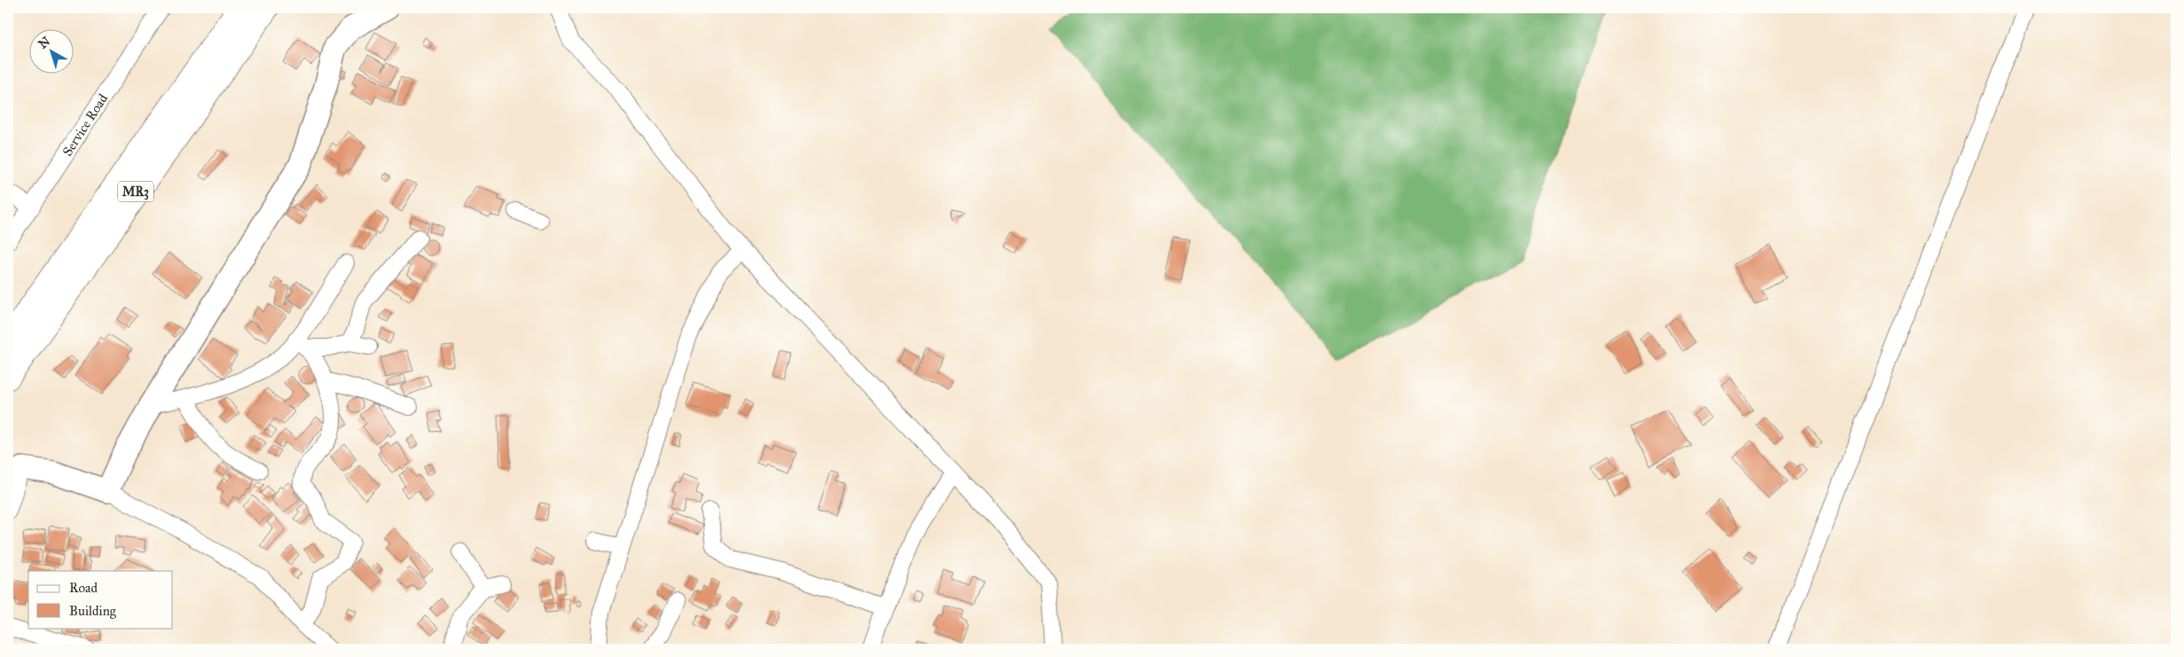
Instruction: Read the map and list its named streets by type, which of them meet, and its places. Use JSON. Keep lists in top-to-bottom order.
{
  "streets": {
    "highway": ["MR3"],
    "street": ["Service Road"]
  },
  "legend": ["Road", "Building"],
  "north": "top left"
}
